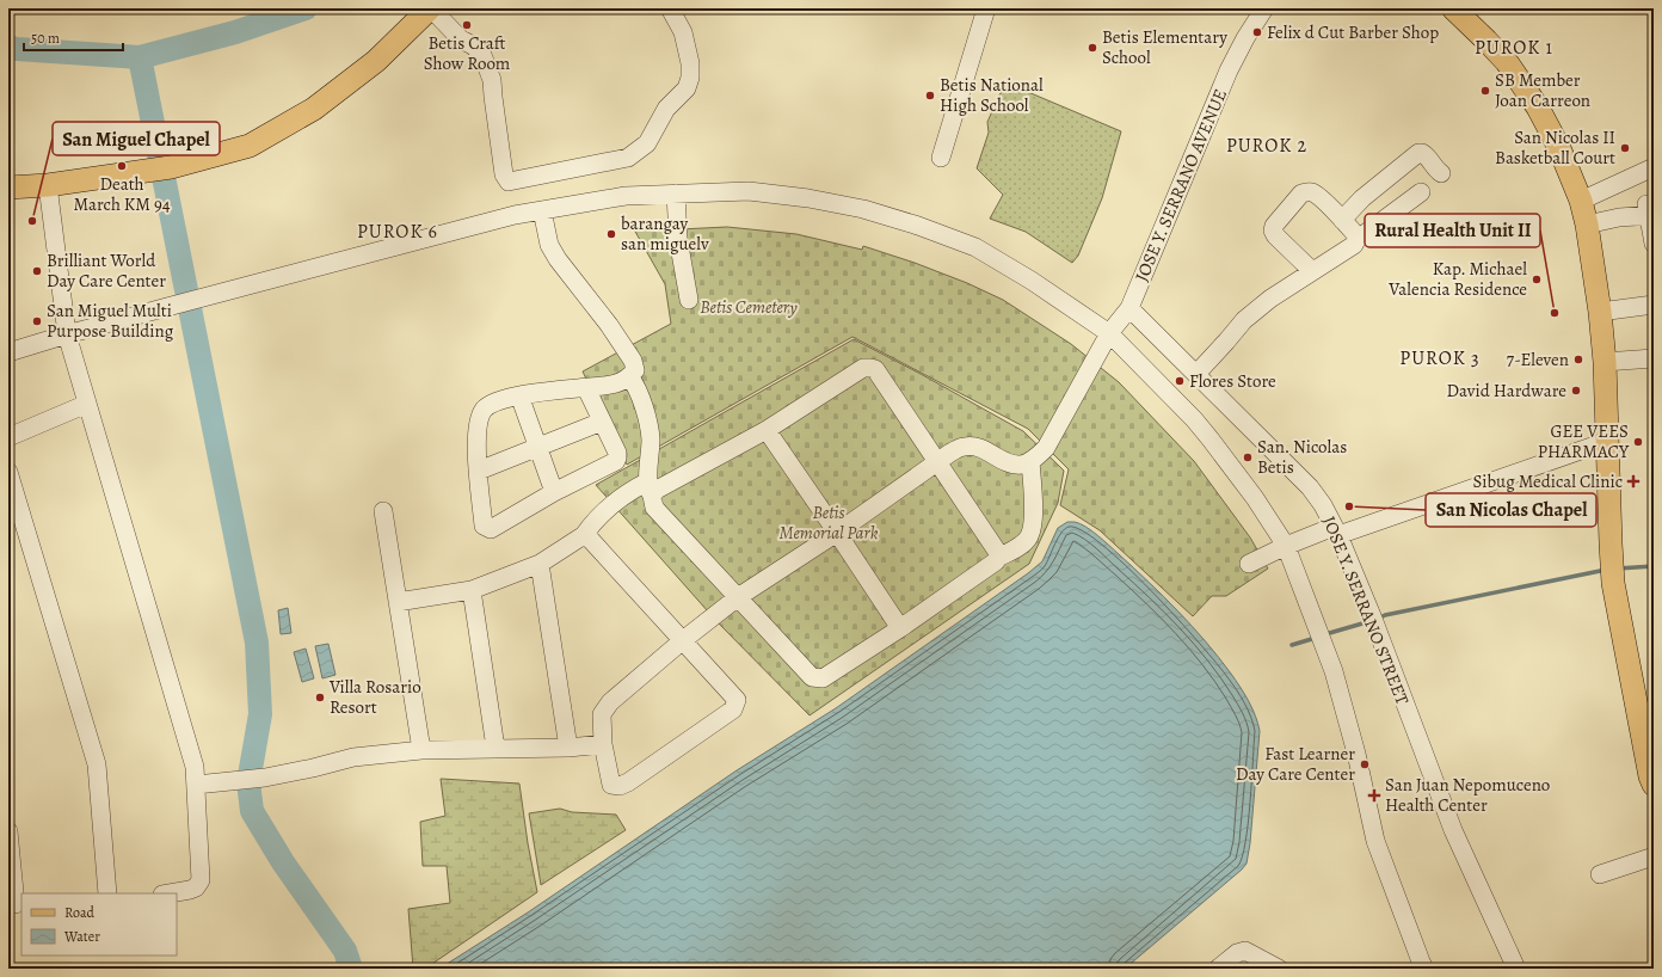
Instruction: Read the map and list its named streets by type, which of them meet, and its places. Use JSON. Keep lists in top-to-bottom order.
{
  "streets": {
    "street": ["JOSE Y. SERRANO AVENUE", "JOSE Y. SERRANO STREET"]
  },
  "crossings": [
    ["JOSE Y. SERRANO AVENUE", "JOSE Y. SERRANO STREET"]
  ],
  "districts": [
    "PUROK 1",
    "PUROK 2",
    "PUROK 6",
    "PUROK 3"
  ],
  "parks": ["Betis Cemetery", "Betis Memorial Park"],
  "places": {
    "other": [
      "Betis Craft Show Room",
      "Felix d Cut Barber Shop",
      "Betis Elementary School",
      "SB Member Joan Carreon",
      "Betis National High School",
      "San Nicolas II Basketball Court",
      "Death March KM 94",
      "San Miguel Chapel",
      "barangay san miguelv",
      "Brilliant World Day Care Center",
      "Kap. Michael Valencia Residence",
      "Rural Health Unit II",
      "San Miguel Multi Purpose Building",
      "7-Eleven",
      "Flores Store",
      "David Hardware",
      "GEE VEES PHARMACY",
      "San. Nicolas Betis",
      "San Nicolas Chapel",
      "Villa Rosario Resort",
      "Fast Learner Day Care Center"
    ],
    "health": ["Sibug Medical Clinic", "San Juan Nepomuceno Health Center"]
  },
  "legend": ["Road", "Water"],
  "scale_bar": "50 m"
}
